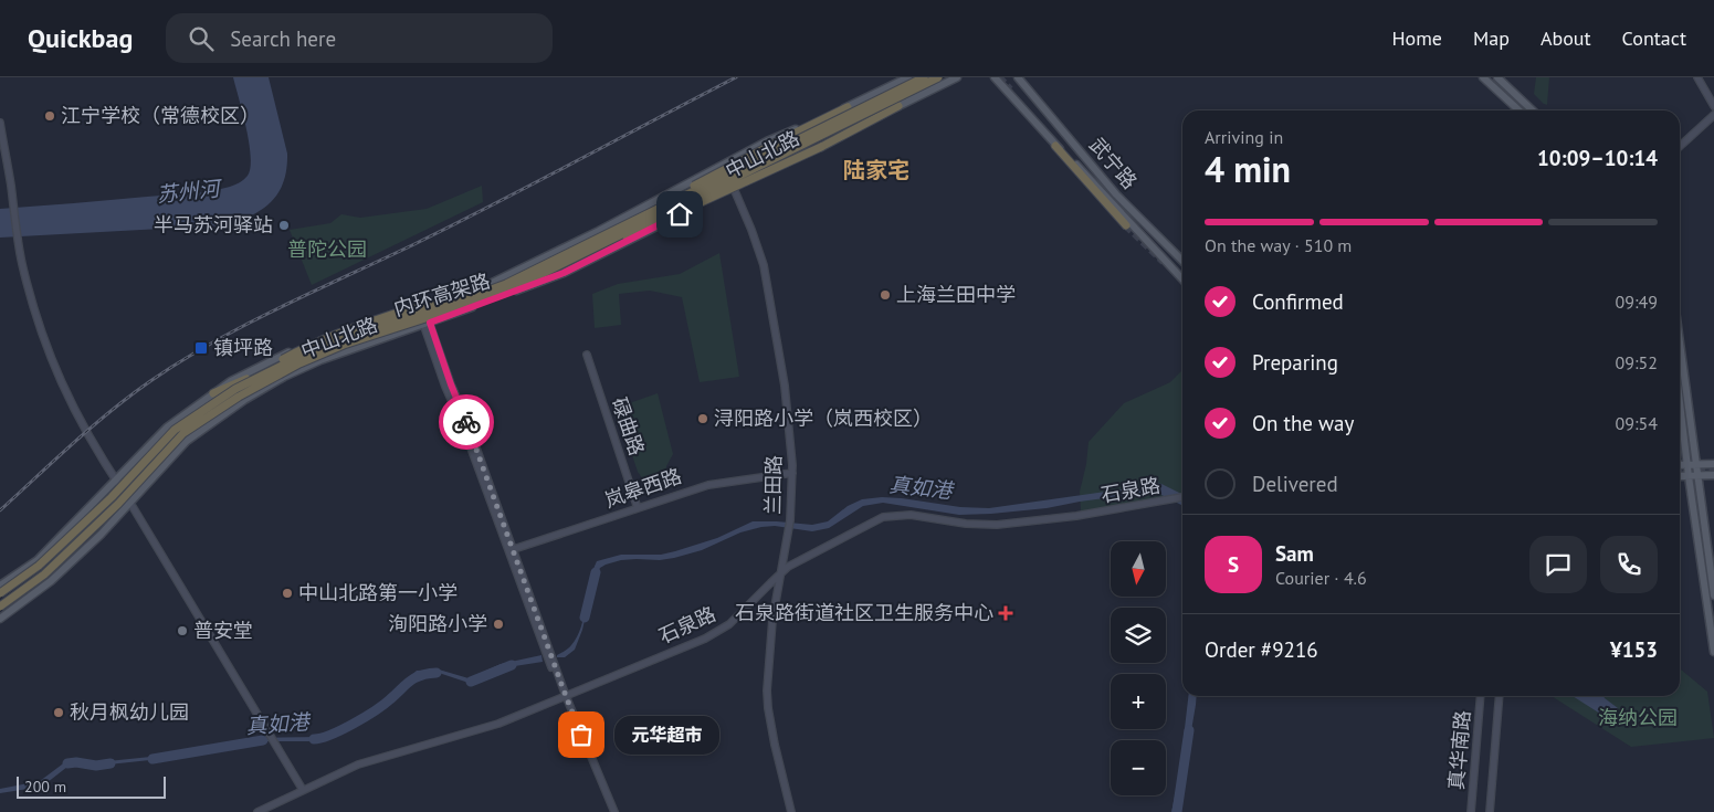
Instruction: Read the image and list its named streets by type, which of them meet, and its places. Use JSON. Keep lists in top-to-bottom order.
{
  "streets": {
    "highway": ["内环高架路"],
    "main road": ["中山北路", "武宁路"],
    "street": [
      "碌曲路",
      "兰田路",
      "岚皋西路",
      "石泉路",
      "真华南路"
    ]
  },
  "crossings": [
    ["中山北路", "兰田路"],
    ["碌曲路", "岚皋西路"],
    ["兰田路", "岚皋西路"],
    ["兰田路", "石泉路"]
  ],
  "districts": ["陆家宅"],
  "water": ["苏州河", "真如港"],
  "parks": ["普陀公园", "海纳公园"],
  "places": {
    "other": [
      "江宁学校（常德校区）",
      "半马苏河驿站",
      "上海兰田中学",
      "浔阳路小学（岚西校区）",
      "中山北路第一小学",
      "洵阳路小学",
      "普安堂",
      "秋月枫幼儿园",
      "元华超市"
    ],
    "transit": ["镇坪路"],
    "health": ["石泉路街道社区卫生服务中心"]
  },
  "scale_bar": "200 m",
  "north": "bottom",
  "page": {
    "header": "Quickbag",
    "search": "Search here",
    "nav": [
      "Home",
      "Map",
      "About",
      "Contact"
    ],
    "heading": ["4 min", "Arriving in", "10:09–10:14"],
    "panel": [
      "Sam",
      "Courier · 4.6",
      "Order #9216",
      "¥153"
    ],
    "bar": "On the way · 510 m",
    "list": [
      ["Confirmed", "09:49"],
      ["Preparing", "09:52"],
      ["On the way", "09:54"],
      "Delivered"
    ],
    "round": "S",
    "map_buttons": ["+", "−"],
    "bubble": "元华超市",
    "scale": "200 m"
  }
}
